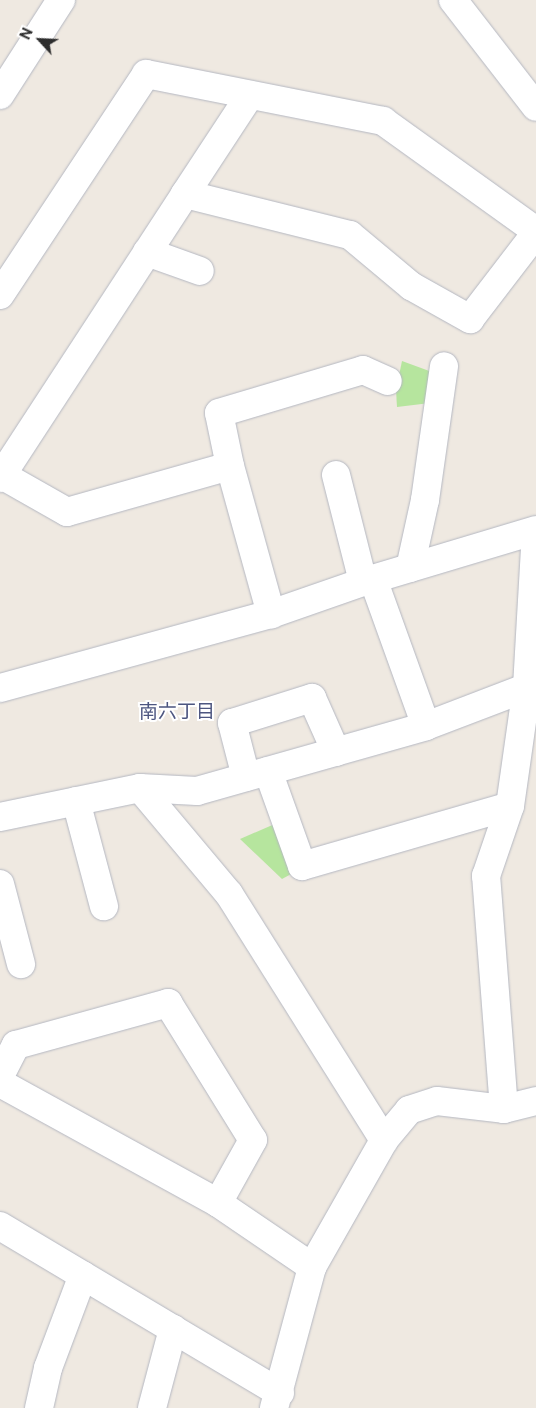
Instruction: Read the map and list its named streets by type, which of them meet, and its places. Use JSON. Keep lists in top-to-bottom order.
{
  "districts": ["南六丁目"],
  "north": "top left"
}
